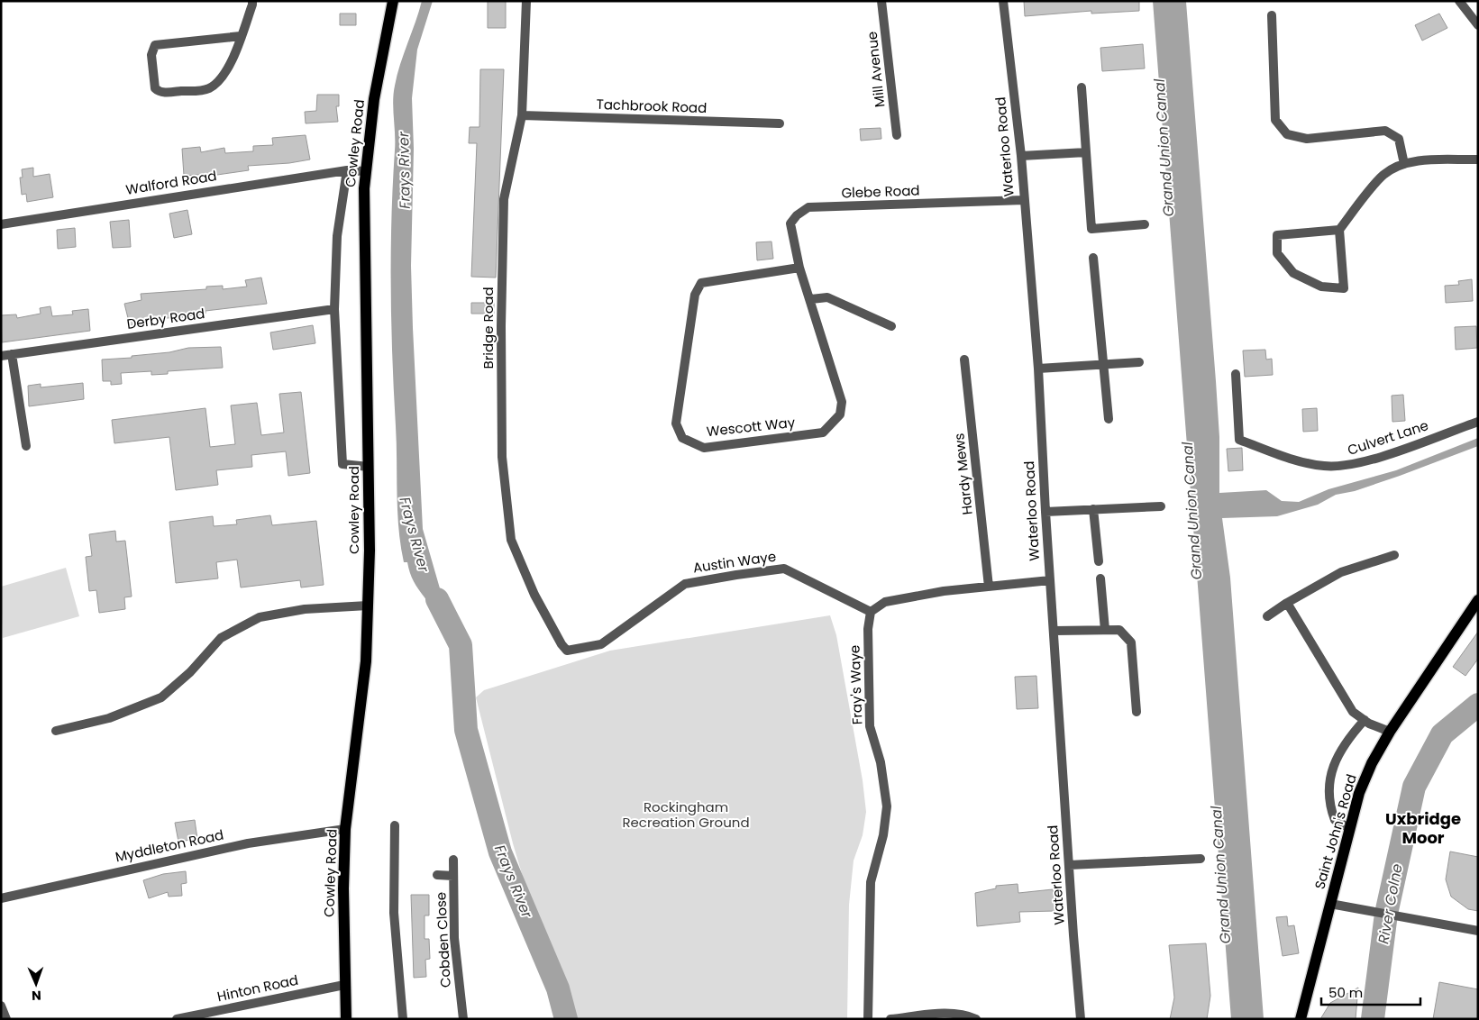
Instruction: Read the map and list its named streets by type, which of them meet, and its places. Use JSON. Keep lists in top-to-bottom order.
{
  "streets": {
    "main road": ["Cowley Road", "Saint John's Road"],
    "street": [
      "Mill Avenue",
      "Tachbrook Road",
      "Waterloo Road",
      "Walford Road",
      "Glebe Road",
      "Derby Road",
      "Bridge Road",
      "Wescott Way",
      "Culvert Lane",
      "Hardy Mews",
      "Austin Waye",
      "Fray's Waye",
      "Myddleton Road",
      "Cobden Close",
      "Hinton Road"
    ]
  },
  "crossings": [
    ["Tachbrook Road", "Bridge Road"],
    ["Cowley Road", "Walford Road"],
    ["Cowley Road", "Myddleton Road"],
    ["Cowley Road", "Hinton Road"],
    ["Waterloo Road", "Glebe Road"],
    ["Glebe Road", "Wescott Way"],
    ["Bridge Road", "Austin Waye"],
    ["Austin Waye", "Fray's Waye"]
  ],
  "districts": ["Uxbridge Moor"],
  "water": ["Grand Union Canal", "Frays River", "River Colne"],
  "parks": ["Rockingham Recreation Ground"],
  "scale_bar": "50 m",
  "north": "bottom"
}
